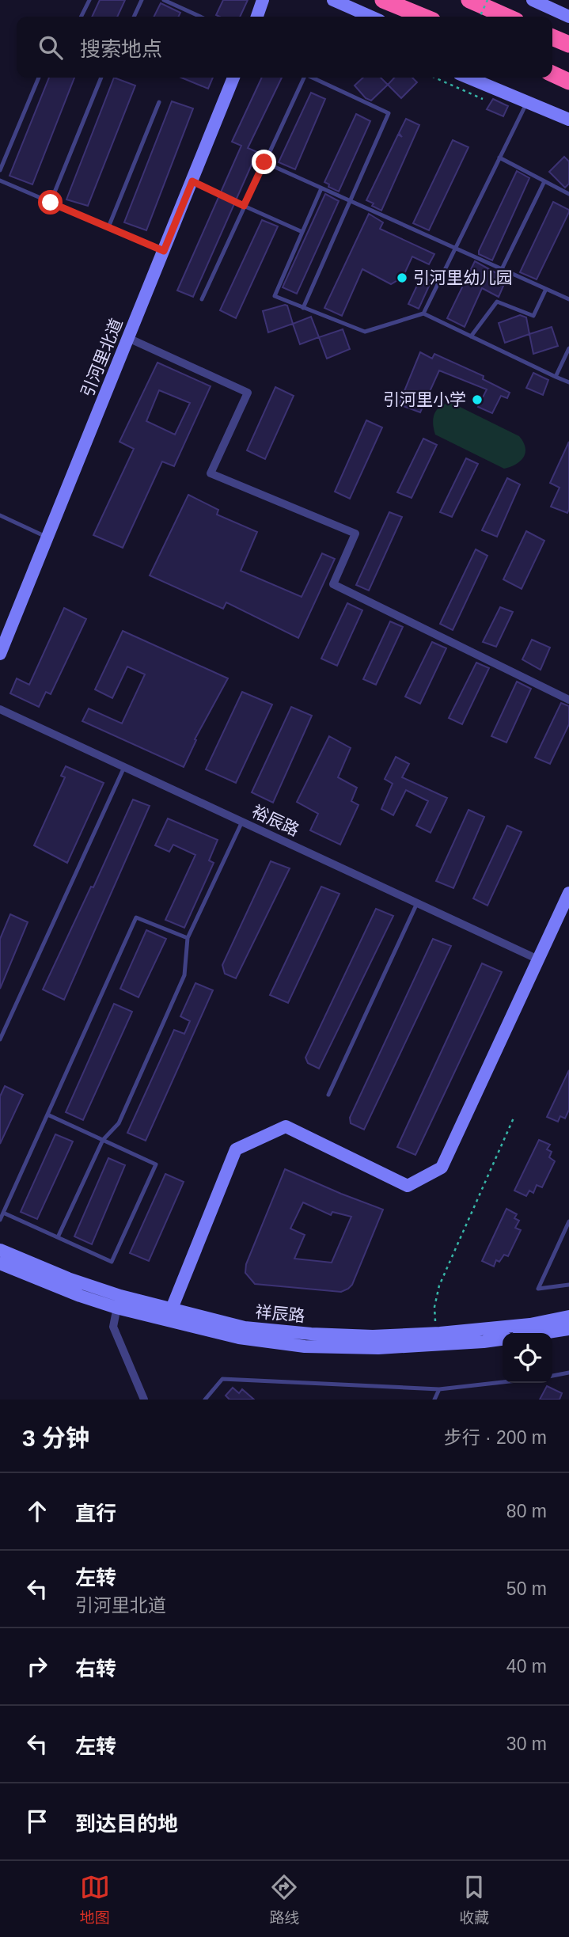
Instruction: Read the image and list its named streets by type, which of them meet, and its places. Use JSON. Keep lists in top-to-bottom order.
{
  "streets": {
    "street": ["引河里北道", "裕辰路", "祥辰路"]
  },
  "places": ["引河里幼儿园", "引河里小学"],
  "page": {
    "search": "搜索地点",
    "heading": ["3 分钟", "步行 · 200 m"],
    "list": [
      ["直行", "80 m"],
      ["左转", "引河里北道", "50 m"],
      ["右转", "40 m"],
      ["左转", "30 m"],
      "到达目的地"
    ],
    "nav": ["地图", "路线", "收藏"]
  }
}
